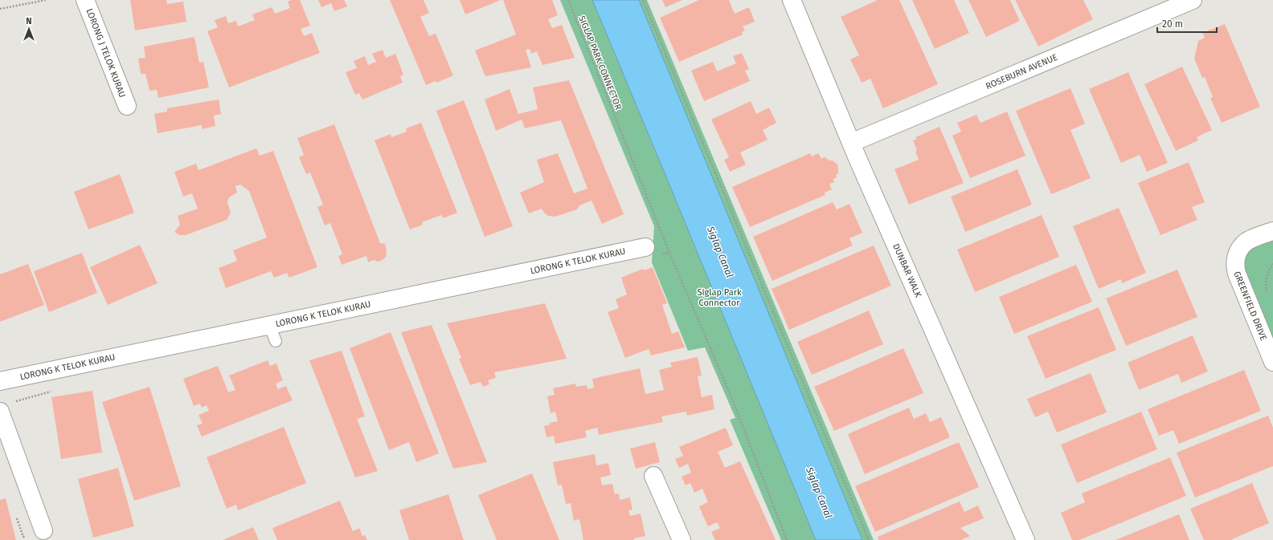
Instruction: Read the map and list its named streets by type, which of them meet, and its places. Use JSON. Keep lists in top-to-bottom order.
{
  "streets": {
    "street": [
      "LORONG J TELOK KURAU",
      "ROSEBURN AVENUE",
      "LORONG K TELOK KURAU",
      "DUNBAR WALK",
      "GREENFIELD DRIVE"
    ],
    "path": ["SIGLAP PARK CONNECTOR"]
  },
  "crossings": [
    ["ROSEBURN AVENUE", "DUNBAR WALK"]
  ],
  "water": ["Siglap Canal"],
  "parks": ["Siglap Park Connector"],
  "scale_bar": "20 m",
  "north": "top"
}
